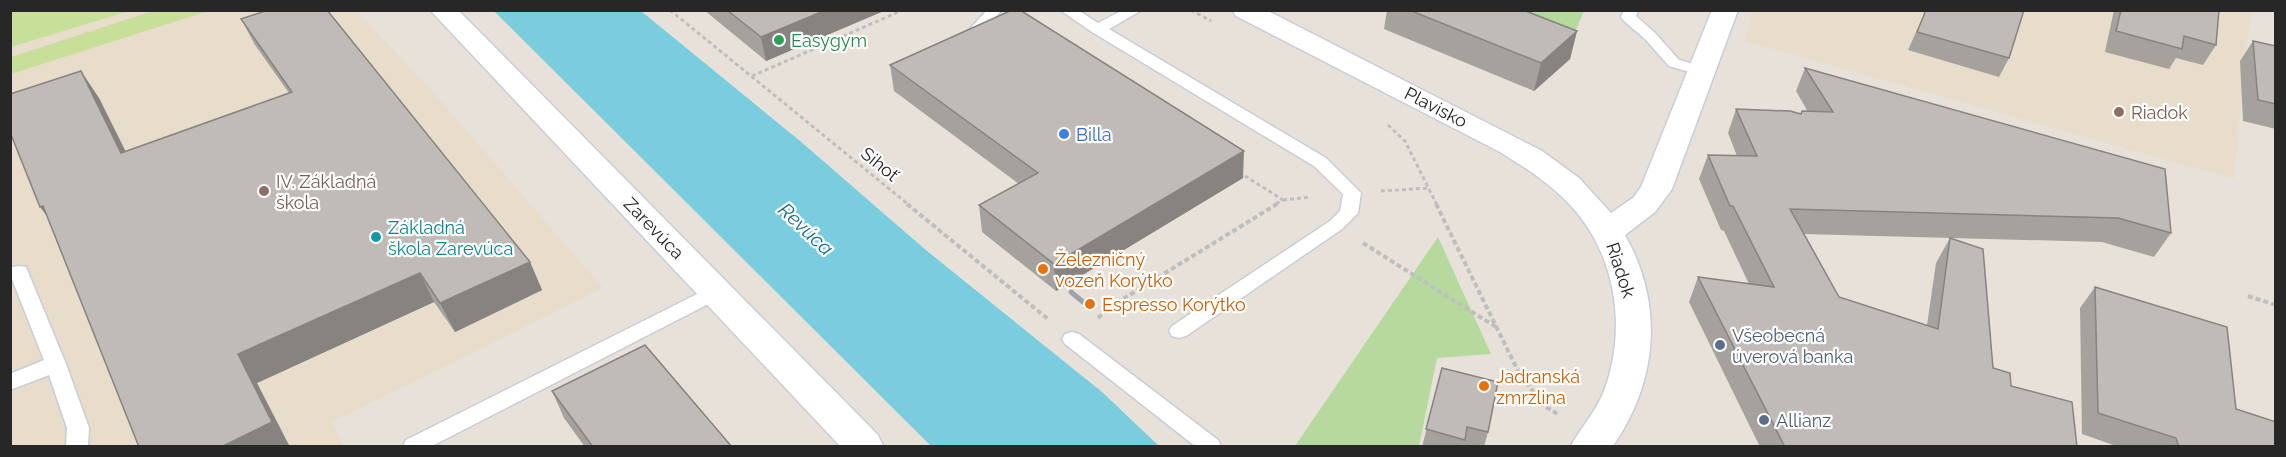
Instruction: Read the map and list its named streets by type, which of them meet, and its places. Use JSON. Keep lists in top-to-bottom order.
{
  "streets": {
    "street": ["Plavisko", "Zarevúca", "Riadok"],
    "path": ["Sihoť"]
  },
  "crossings": [
    ["Plavisko", "Riadok"]
  ],
  "water": ["Revúca"],
  "places": [
    "Easygym",
    "Riadok",
    "Billa",
    "IV. Základná škola",
    "Základná škola Zarevúca",
    "Železničný vozeň Korýtko",
    "Espresso Korýtko",
    "Všeobecná úverová banka",
    "Jadranská zmrzlina",
    "Allianz"
  ]
}
